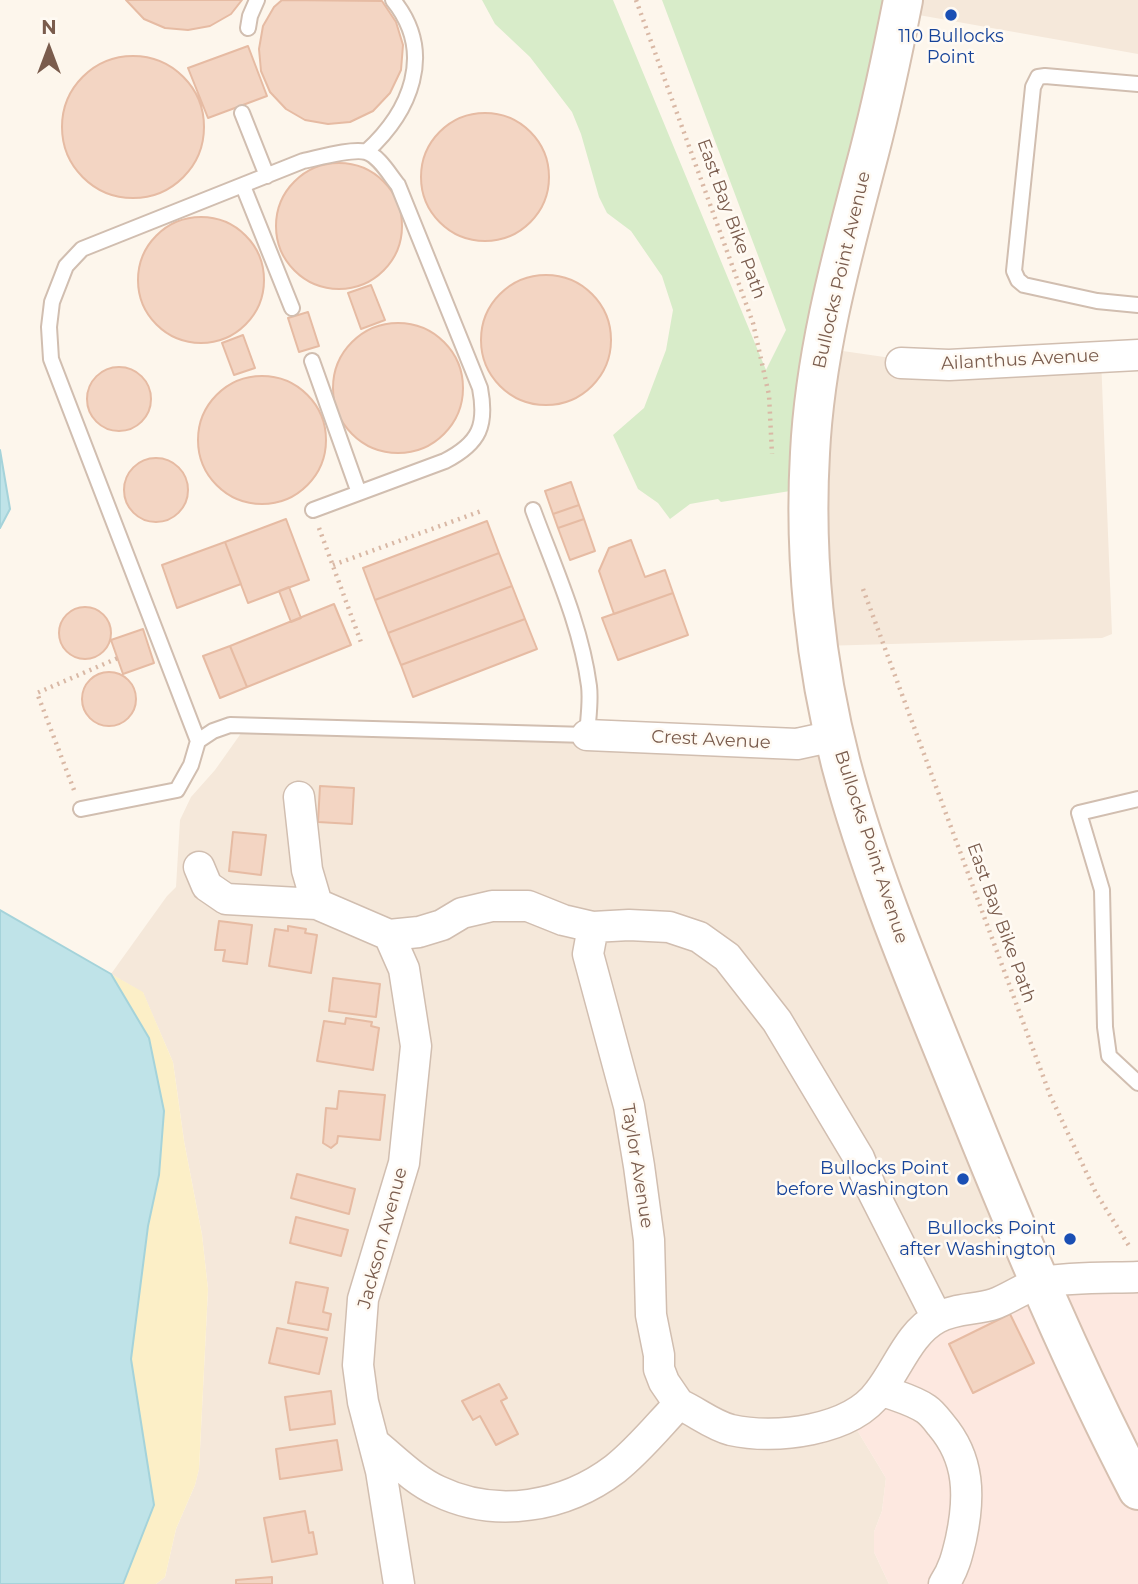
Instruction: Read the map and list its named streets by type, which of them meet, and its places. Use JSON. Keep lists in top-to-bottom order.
{
  "streets": {
    "main road": ["Bullocks Point Avenue"],
    "street": [
      "Ailanthus Avenue",
      "Crest Avenue",
      "Taylor Avenue",
      "Jackson Avenue"
    ],
    "path": ["East Bay Bike Path"]
  },
  "crossings": [
    ["Bullocks Point Avenue", "Crest Avenue"]
  ],
  "places": ["110 Bullocks Point", "Bullocks Point before Washington", "Bullocks Point after Washington"],
  "north": "top"
}
